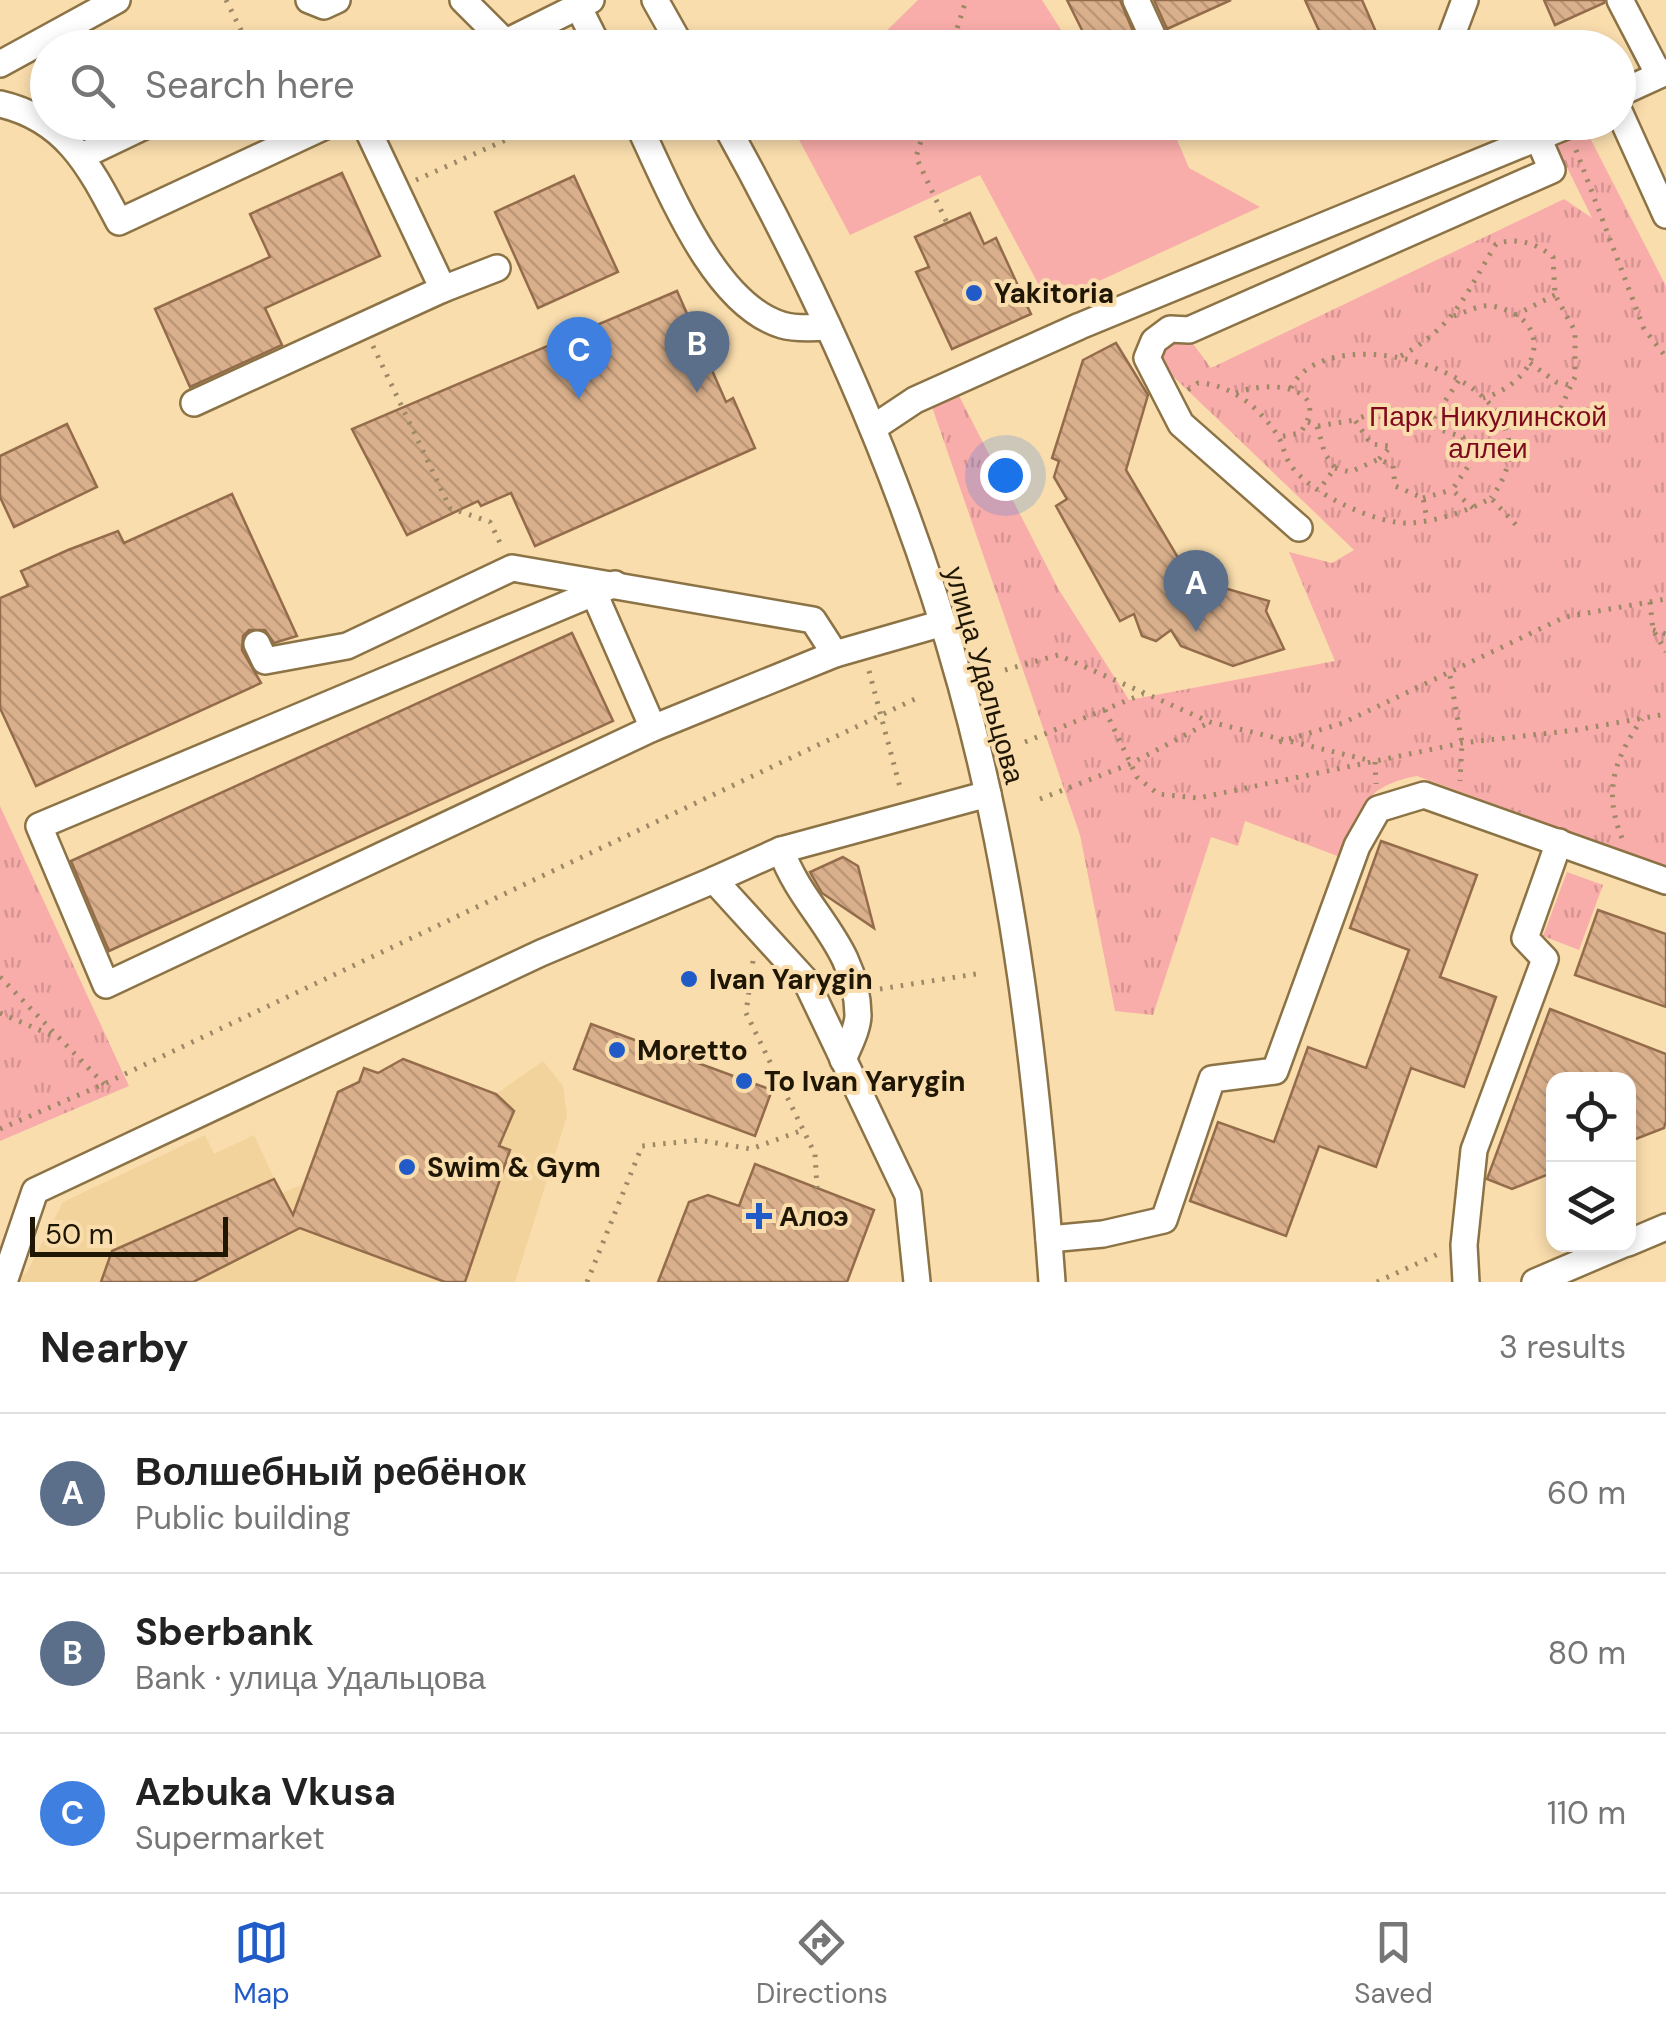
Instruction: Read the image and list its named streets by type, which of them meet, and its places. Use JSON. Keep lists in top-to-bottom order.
{
  "streets": {
    "street": ["улица Удальцова"]
  },
  "parks": ["Парк Никулинской аллеи"],
  "places": {
    "other": [
      "Yakitoria",
      "Ivan Yarygin",
      "Moretto",
      "To Ivan Yarygin",
      "Swim & Gym"
    ],
    "health": ["Алоэ"]
  },
  "scale_bar": "50 m",
  "page": {
    "search": "Search here",
    "pins": ["B", "C", "A"],
    "scale": "50 m",
    "heading": ["Nearby", "3 results"],
    "list": [
      {
        "mark": "A",
        "name": "Волшебный ребёнок",
        "note": "Public building",
        "value": "60 m"
      },
      {
        "mark": "B",
        "name": "Sberbank",
        "note": "Bank · улица Удальцова",
        "value": "80 m"
      },
      {
        "mark": "C",
        "name": "Azbuka Vkusa",
        "note": "Supermarket",
        "value": "110 m"
      }
    ],
    "nav": ["Map", "Directions", "Saved"]
  }
}
